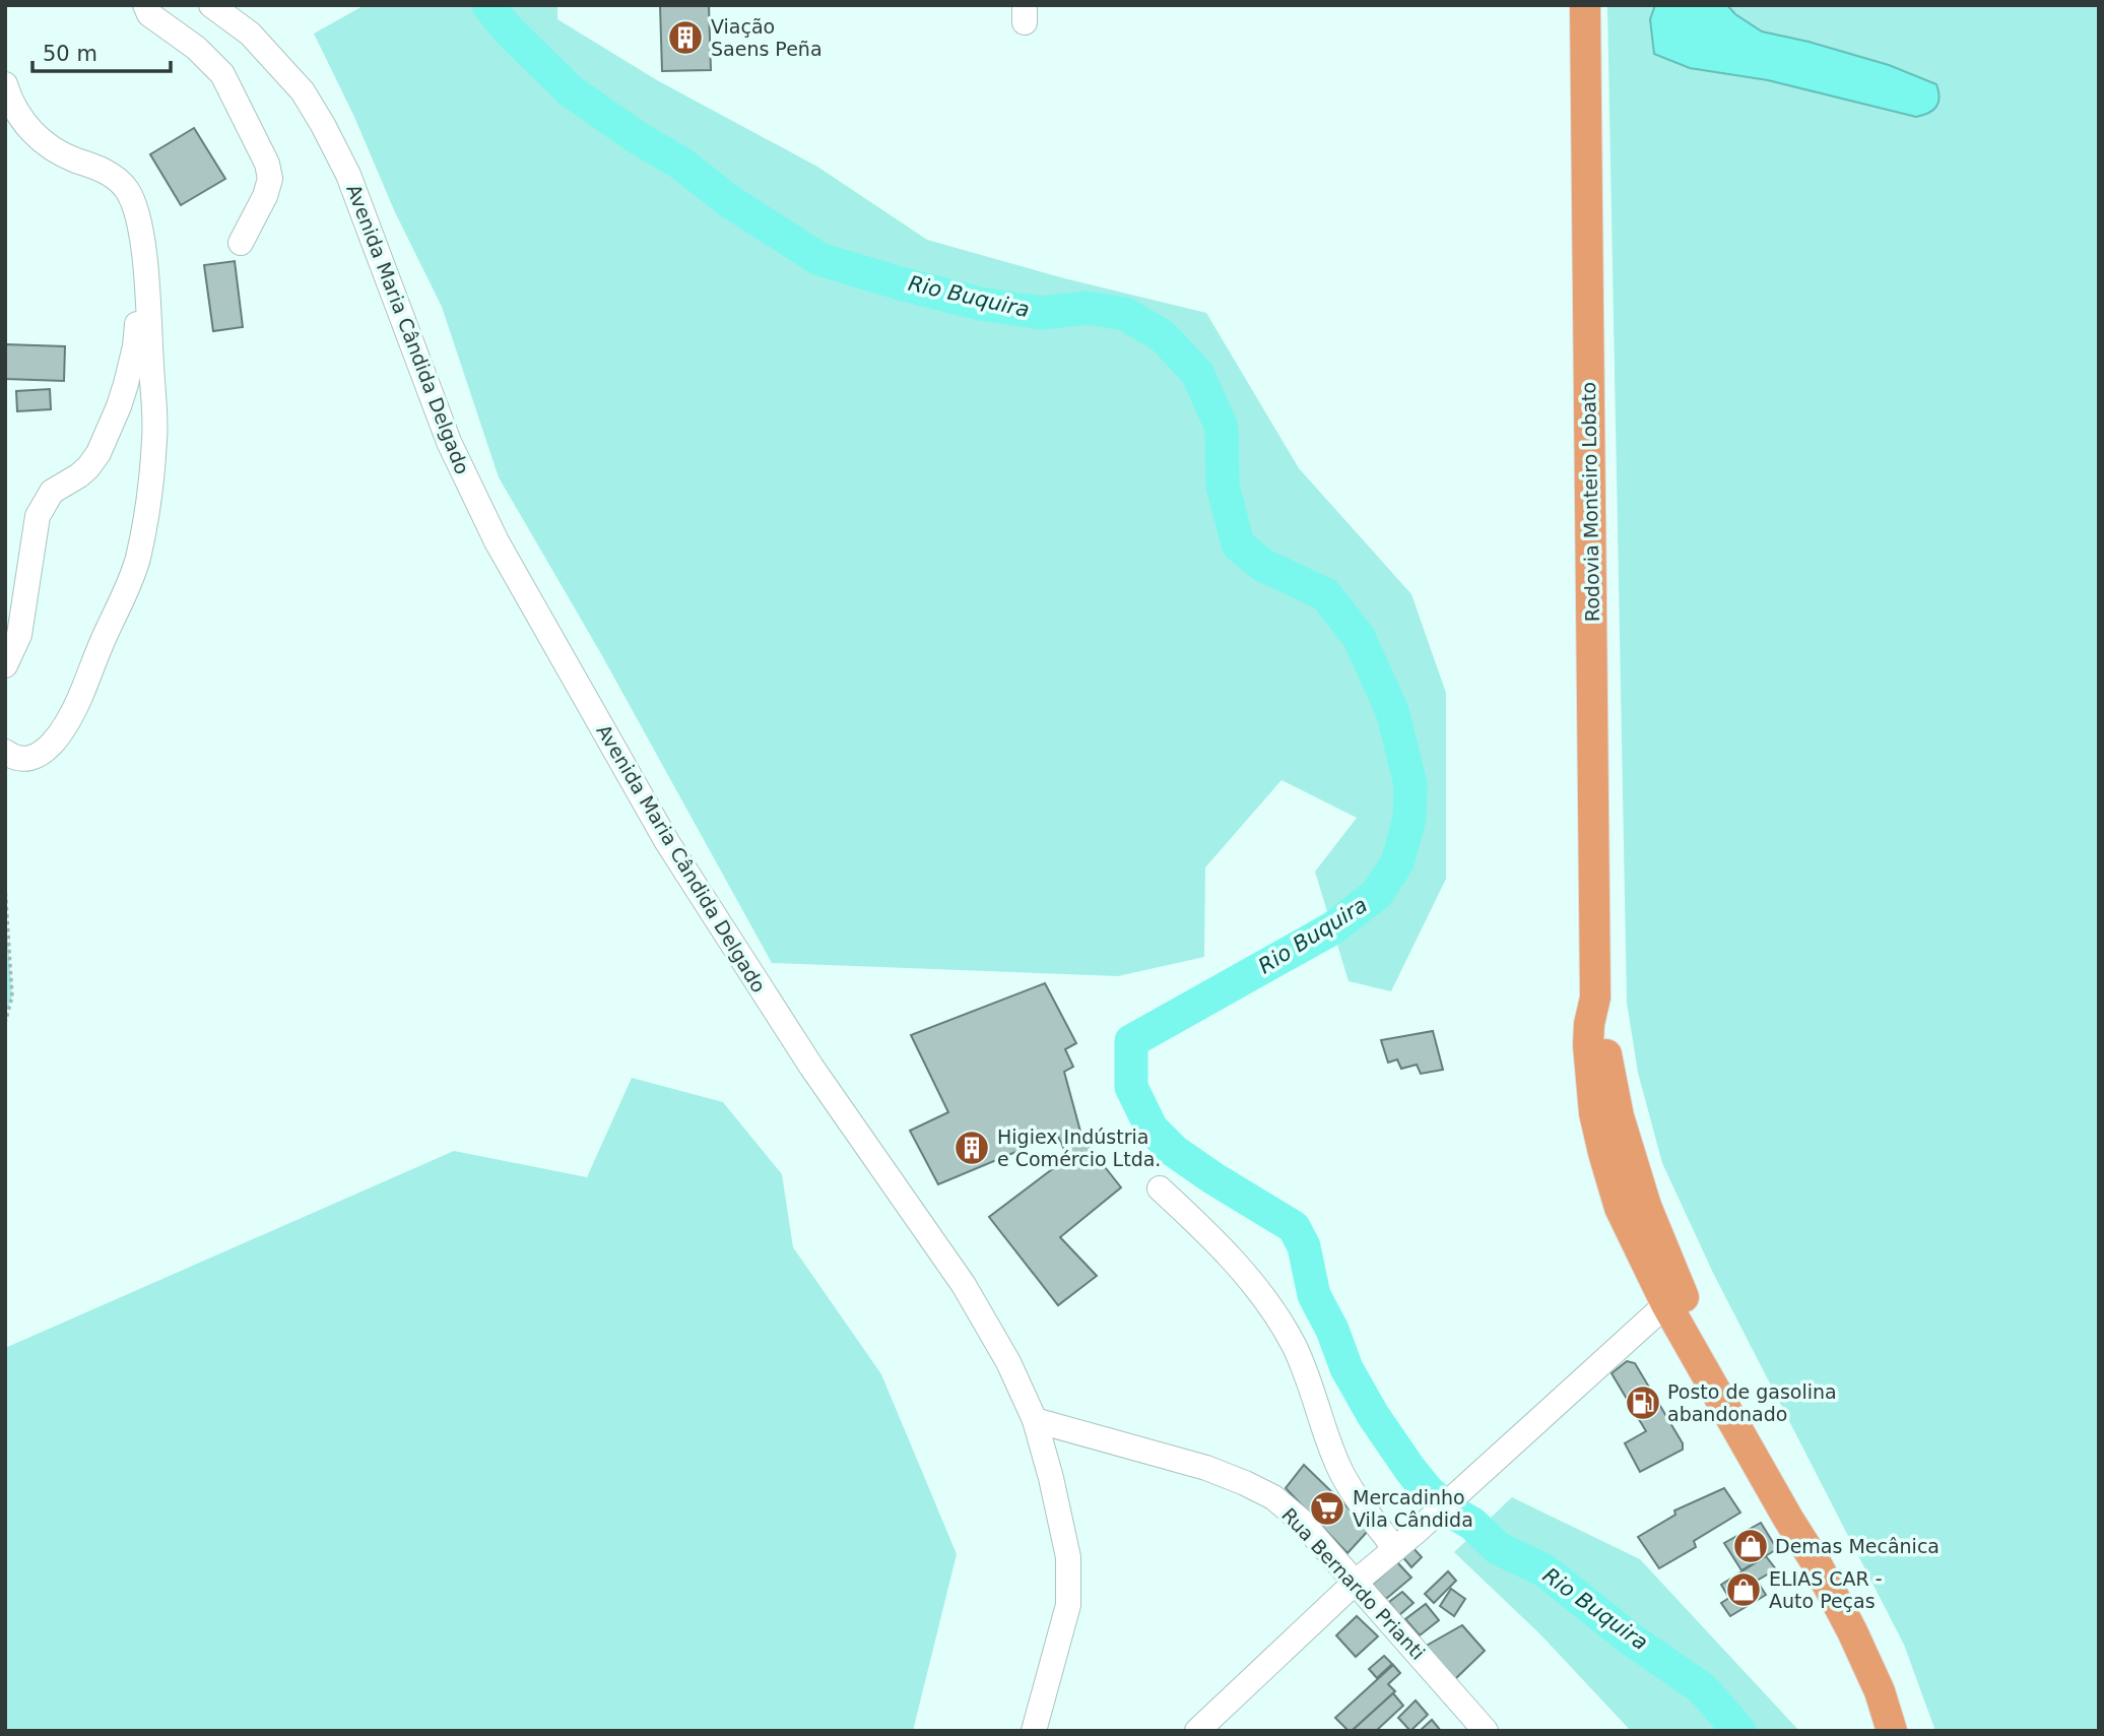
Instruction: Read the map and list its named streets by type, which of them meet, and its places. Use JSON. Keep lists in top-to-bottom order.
{
  "streets": {
    "main road": ["Rodovia Monteiro Lobato"],
    "street": ["Avenida Maria Cândida Delgado", "Rua Bernardo Prianti"]
  },
  "crossings": [
    ["Avenida Maria Cândida Delgado", "Rua Bernardo Prianti"]
  ],
  "water": ["Rio Buquira"],
  "places": {
    "building": ["Viação Saens Peña", "Higiex Indústria e Comércio Ltda."],
    "fuel station": ["Posto de gasolina abandonado"],
    "supermarket": ["Mercadinho Vila Cândida"],
    "shop": ["Demas Mecânica", "ELIAS CAR - Auto Peças"]
  },
  "scale_bar": "50 m"
}
